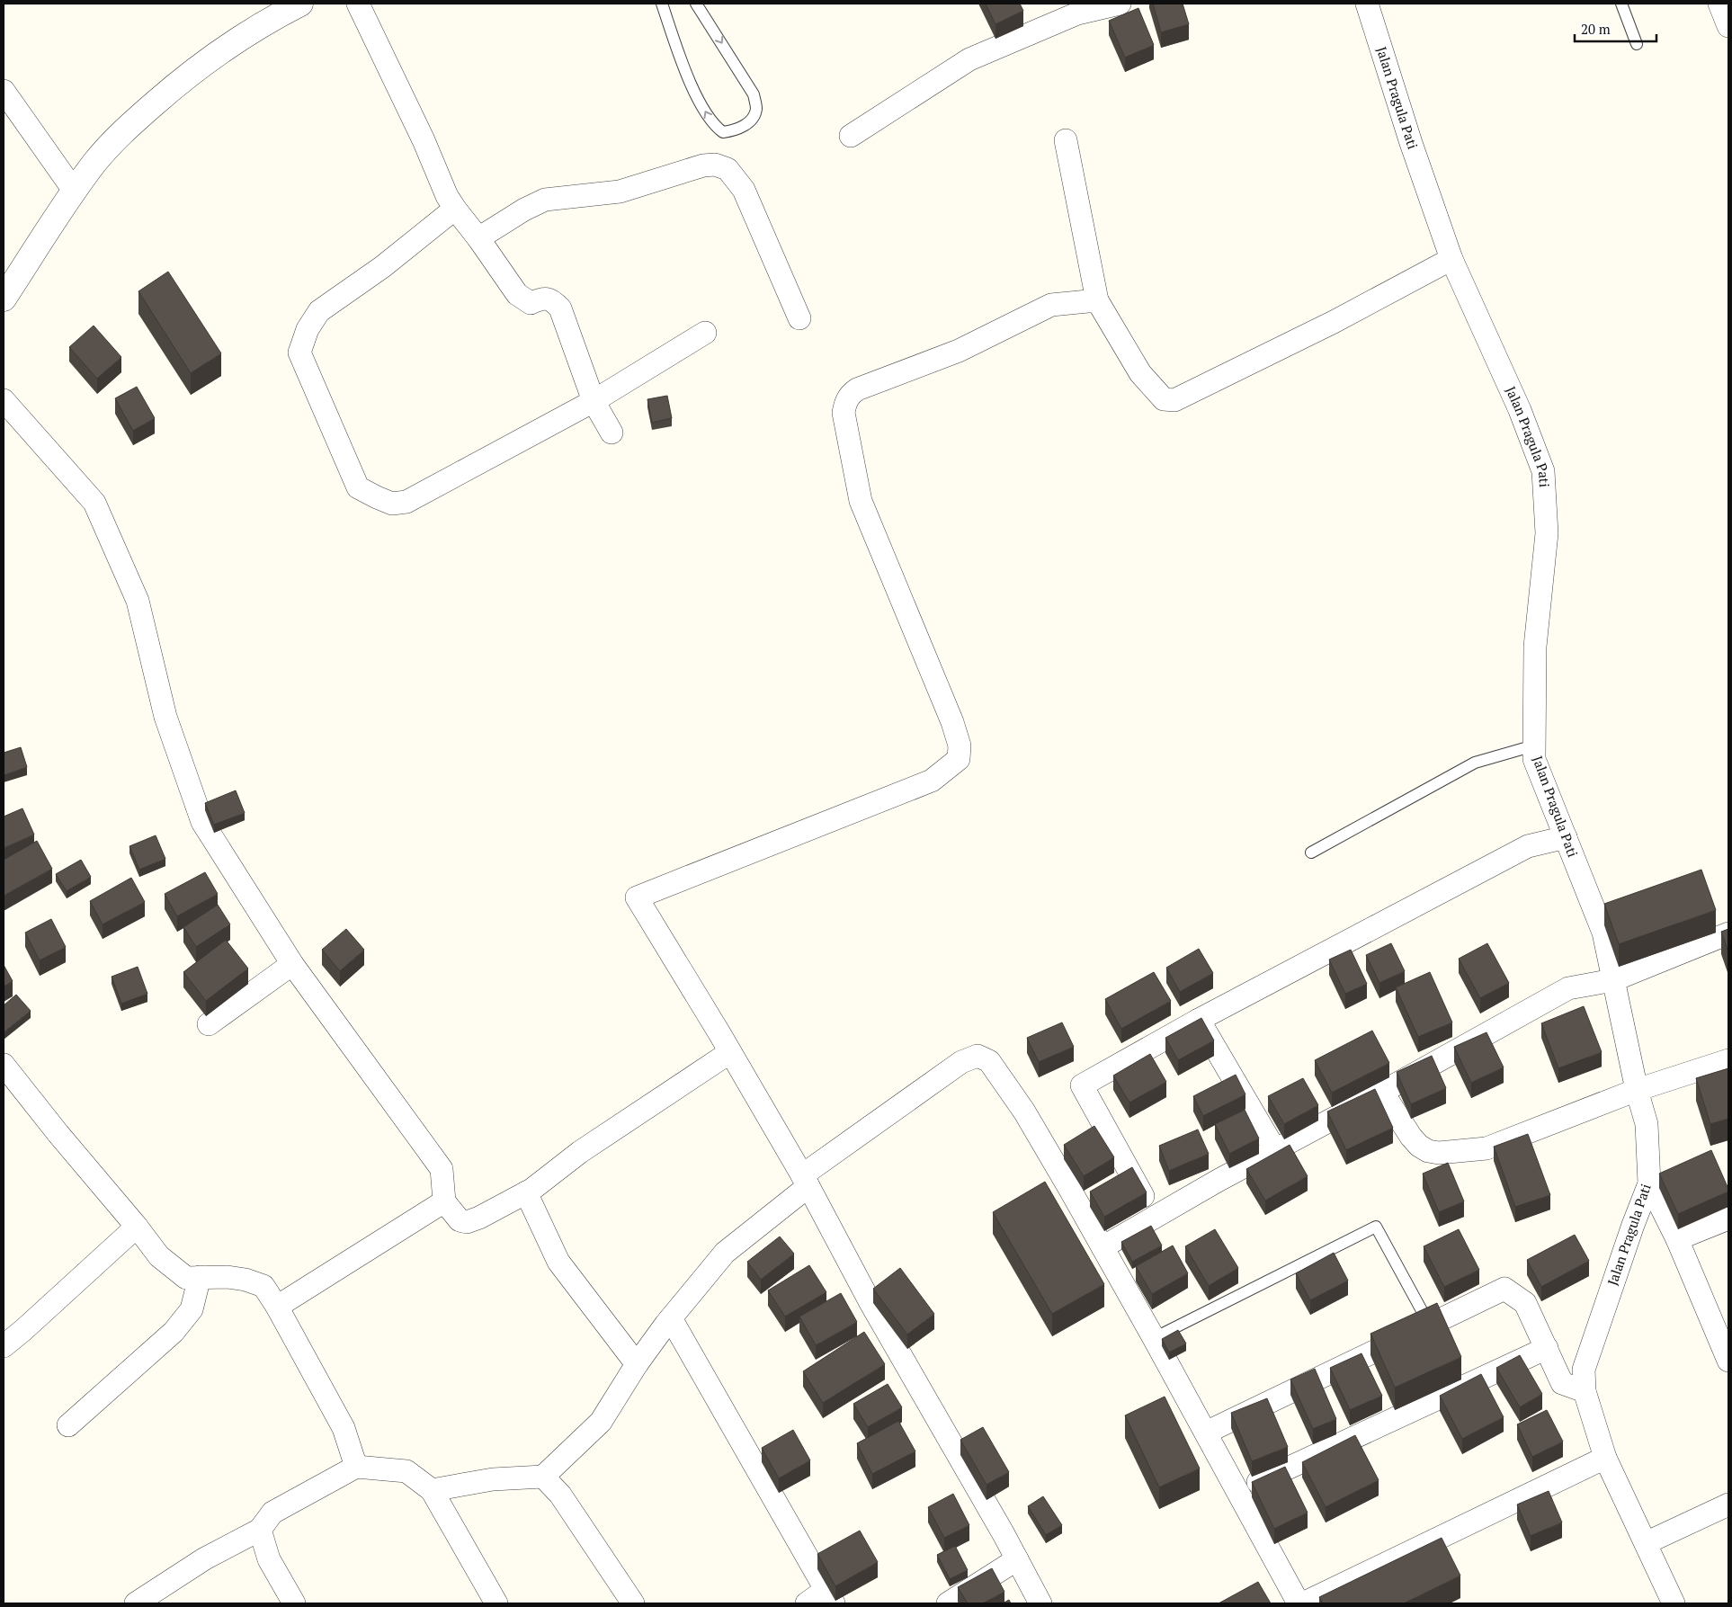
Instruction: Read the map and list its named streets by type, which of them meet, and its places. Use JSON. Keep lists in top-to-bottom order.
{
  "streets": {
    "street": ["Jalan Pragula Pati"]
  },
  "scale_bar": "20 m"
}
